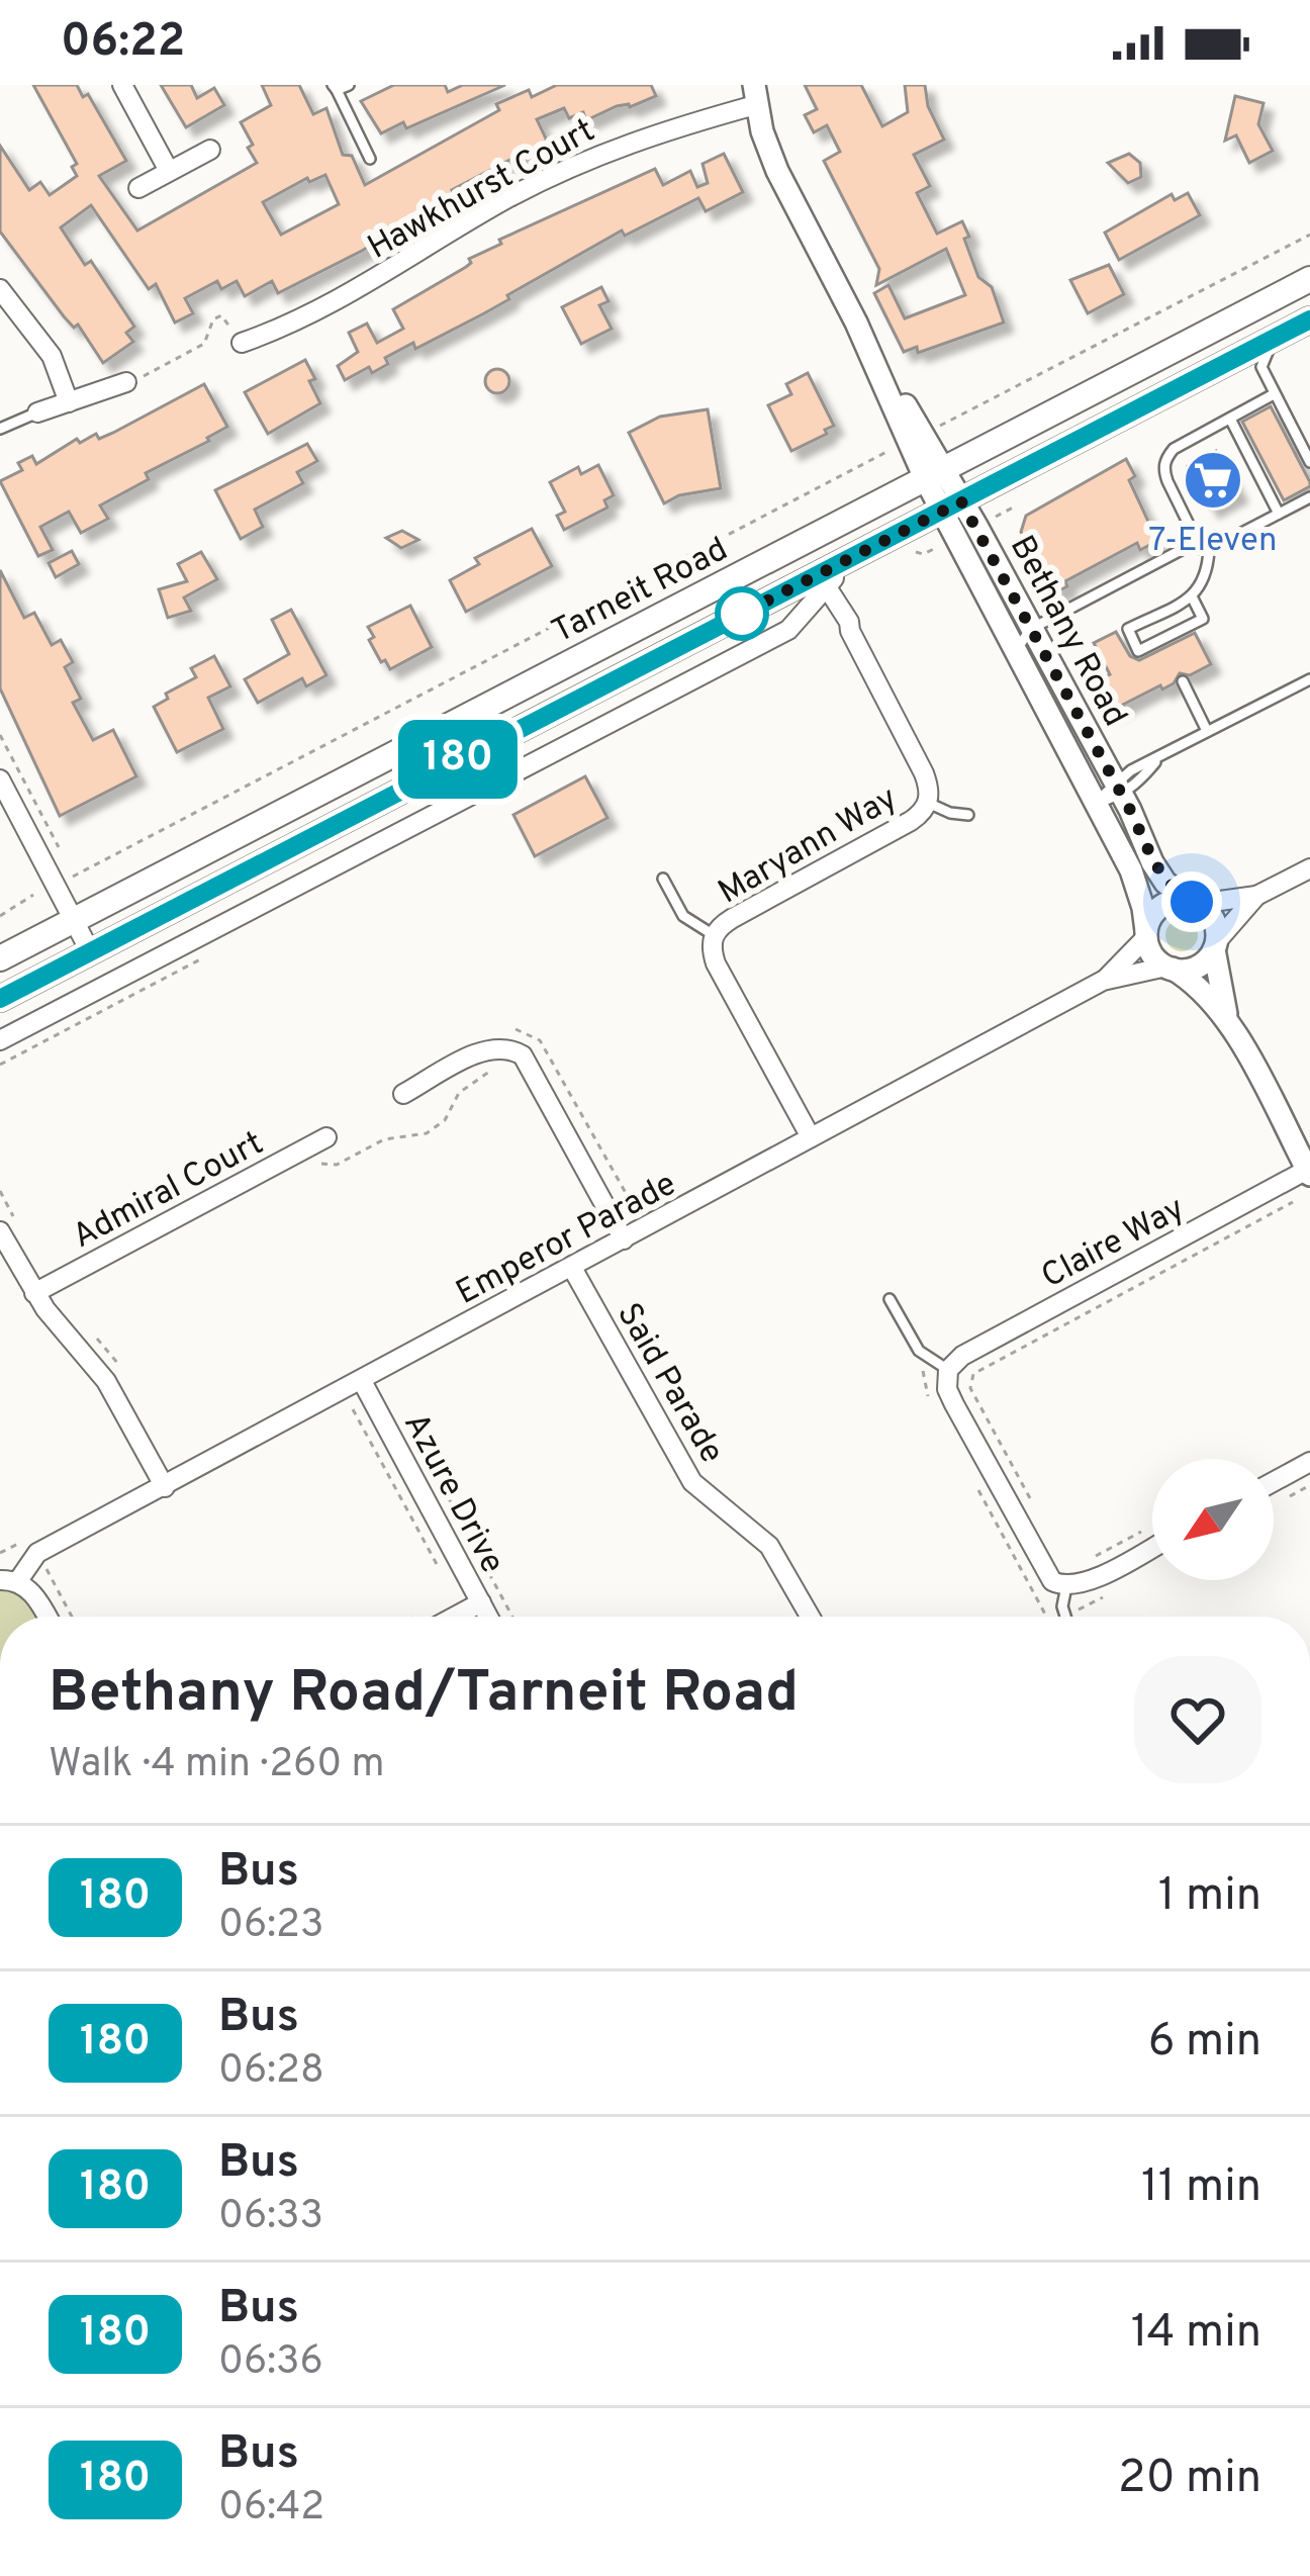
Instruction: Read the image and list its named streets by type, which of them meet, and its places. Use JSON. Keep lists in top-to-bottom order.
{
  "streets": {
    "main road": ["Tarneit Road"],
    "street": [
      "Hawkhurst Court",
      "Bethany Road",
      "Maryann Way",
      "Admiral Court",
      "Emperor Parade",
      "Claire Way",
      "Said Parade",
      "Azure Drive"
    ]
  },
  "crossings": [
    ["Hawkhurst Court", "Bethany Road"],
    ["Tarneit Road", "Bethany Road"],
    ["Tarneit Road", "Maryann Way"],
    ["Bethany Road", "Emperor Parade"],
    ["Maryann Way", "Emperor Parade"],
    ["Emperor Parade", "Said Parade"],
    ["Emperor Parade", "Azure Drive"]
  ],
  "places": {
    "supermarket": ["7-Eleven"]
  },
  "lines": ["bus line 180"],
  "north": "bottom left",
  "page": {
    "status": "06:22",
    "on_map": "180",
    "heading": ["Bethany Road/Tarneit Road", "Walk · 4 min · 260 m"],
    "list": [
      {
        "mark": "180",
        "name": "Bus",
        "note": "06:23",
        "value": "1 min"
      },
      {
        "mark": "180",
        "name": "Bus",
        "note": "06:28",
        "value": "6 min"
      },
      {
        "mark": "180",
        "name": "Bus",
        "note": "06:33",
        "value": "11 min"
      },
      {
        "mark": "180",
        "name": "Bus",
        "note": "06:36",
        "value": "14 min"
      },
      {
        "mark": "180",
        "name": "Bus",
        "note": "06:42",
        "value": "20 min"
      }
    ]
  }
}
